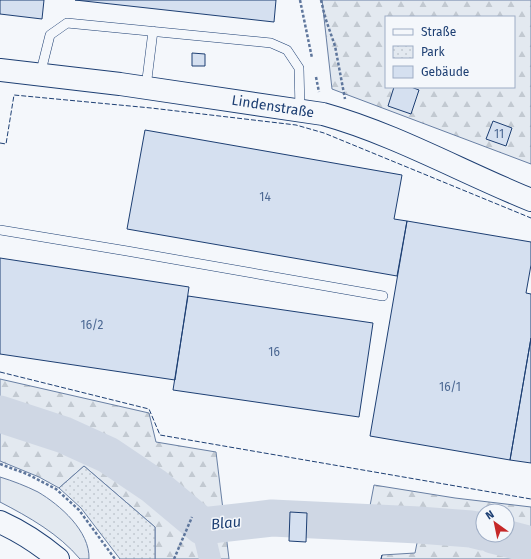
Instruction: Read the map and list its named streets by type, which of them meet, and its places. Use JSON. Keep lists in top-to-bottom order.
{
  "streets": {
    "street": ["Lindenstraße"]
  },
  "water": ["Blau"],
  "house_numbers": [
    "11",
    "14",
    "16/2",
    "16",
    "16/1"
  ],
  "legend": ["Straße", "Park", "Gebäude"],
  "north": "top left"
}
